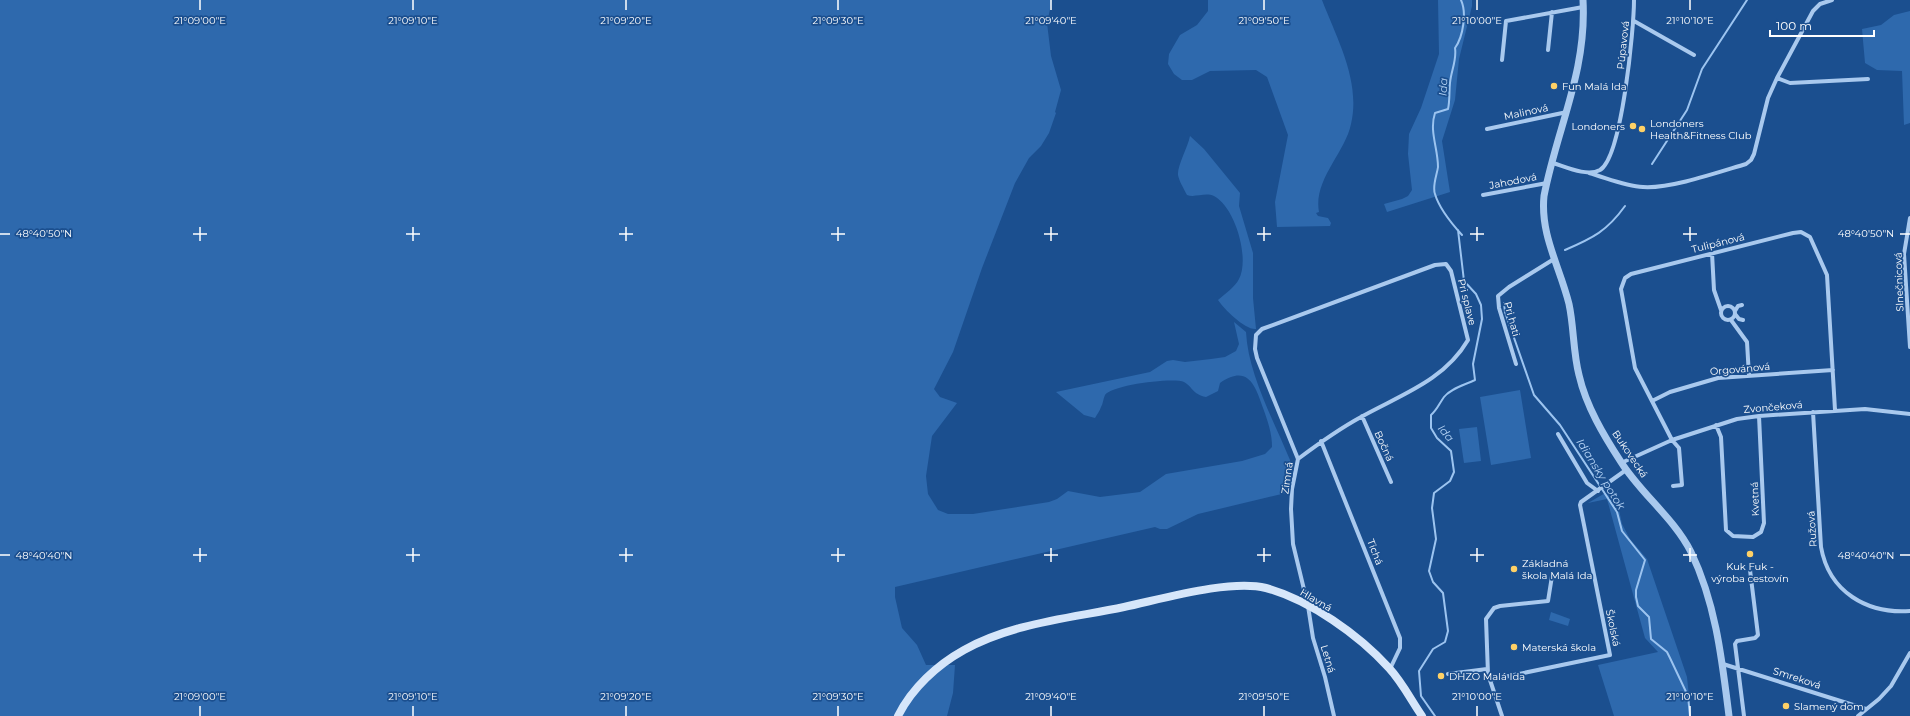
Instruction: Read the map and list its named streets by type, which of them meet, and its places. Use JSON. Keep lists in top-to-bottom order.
{
  "streets": {
    "main road": ["Hlavná"],
    "street": [
      "Púpavová",
      "Malinová",
      "Jahodová",
      "Tulipánová",
      "Slnečnicová",
      "Pri splave",
      "Pri hati",
      "Orgovánová",
      "Zvončeková",
      "Bočná",
      "Bukovecká",
      "Zimná",
      "Kvetná",
      "Ružová",
      "Tichá",
      "Školská",
      "Letná",
      "Smreková"
    ]
  },
  "crossings": [
    ["Malinová", "Bukovecká"],
    ["Jahodová", "Bukovecká"],
    ["Tulipánová", "Orgovánová"],
    ["Tulipánová", "Zvončeková"],
    ["Pri splave", "Bočná"],
    ["Pri splave", "Zimná"],
    ["Pri splave", "Tichá"],
    ["Pri hati", "Bukovecká"],
    ["Zvončeková", "Bukovecká"],
    ["Zvončeková", "Kvetná"],
    ["Zvončeková", "Ružová"],
    ["Bukovecká", "Školská"],
    ["Bukovecká", "Smreková"],
    ["Zimná", "Hlavná"],
    ["Zimná", "Letná"],
    ["Tichá", "Hlavná"],
    ["Hlavná", "Letná"]
  ],
  "water": ["Ida", "Idiansky potok"],
  "places": [
    "Fun Malá Ida",
    "Londoners",
    "Londoners Health&Fitness Club",
    "Kuk Fuk - výroba cestovín",
    "Základná škola Malá Ida",
    "Materská škola",
    "DHZO Malá Ida",
    "Slamený dom"
  ],
  "scale_bar": "100 m",
  "coordinates": [
    "21°09'00\"E",
    "21°09'10\"E",
    "21°09'20\"E",
    "21°09'30\"E",
    "21°09'40\"E",
    "21°09'50\"E",
    "21°10'00\"E",
    "21°10'10\"E",
    "48°40'50\"N",
    "48°40'40\"N"
  ]
}
